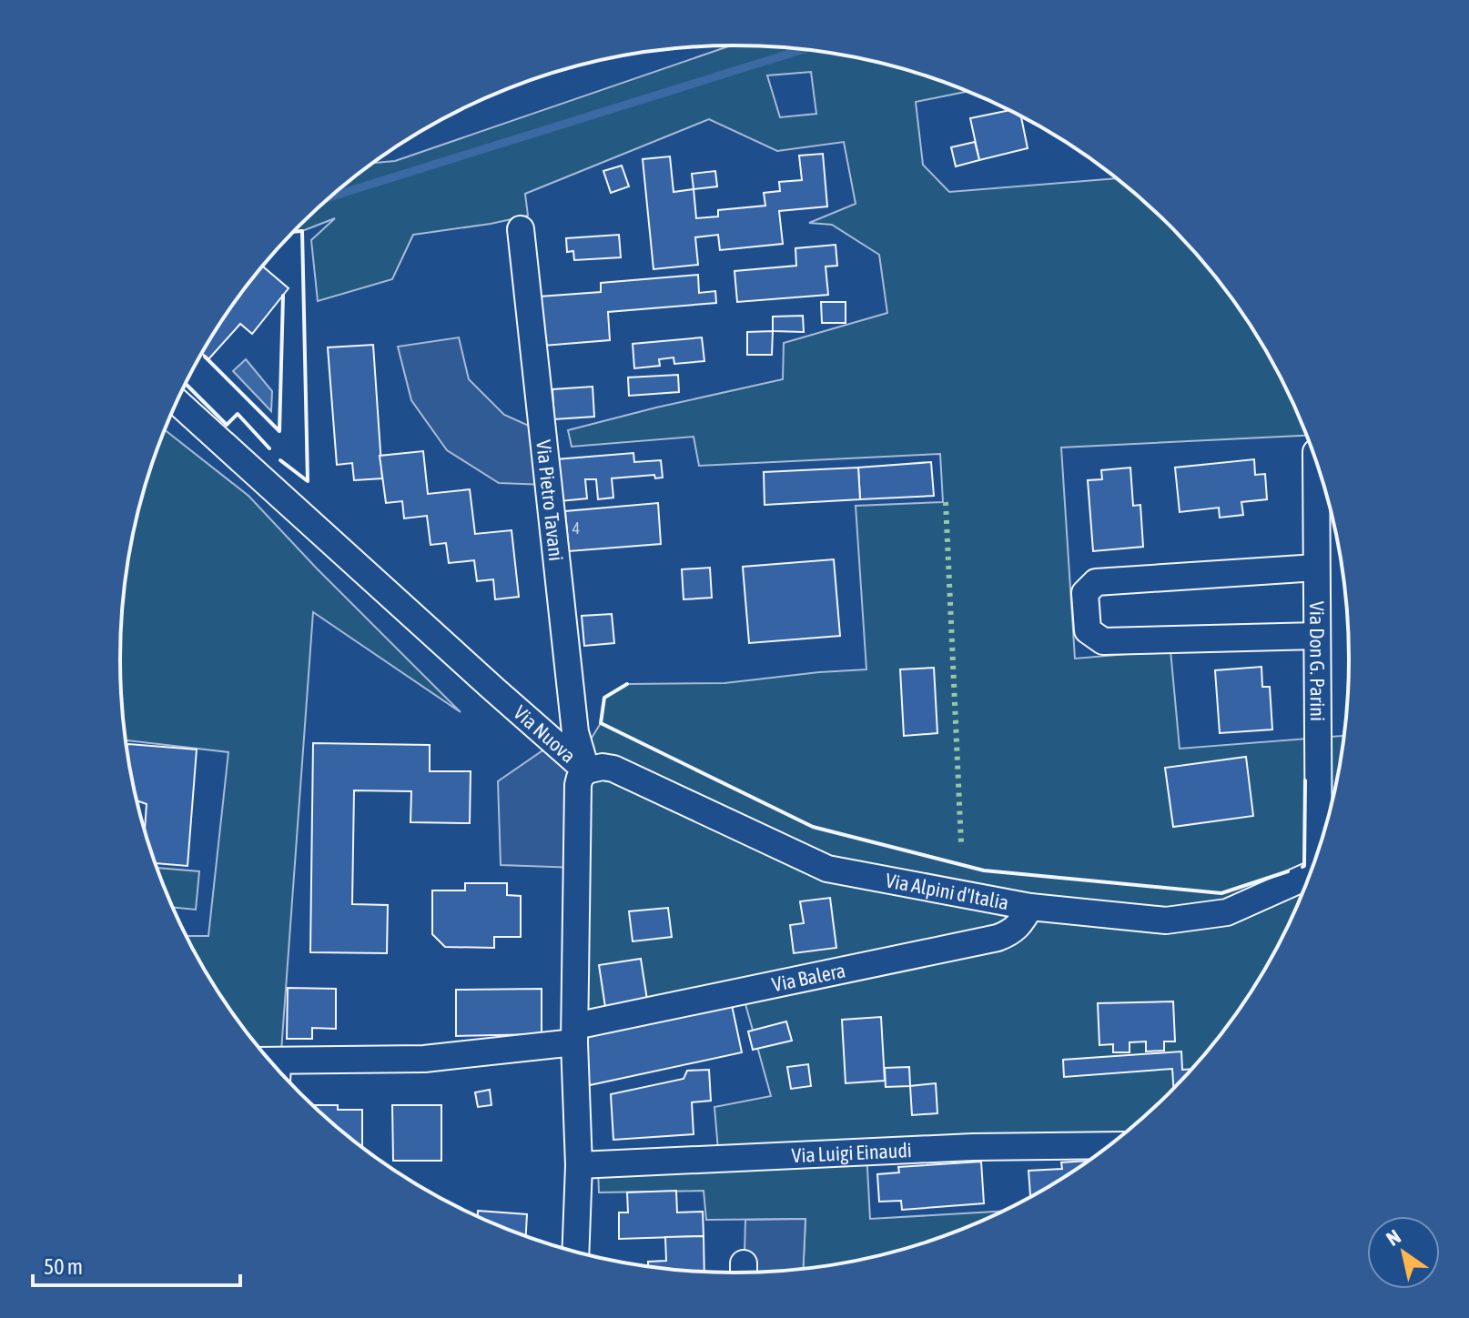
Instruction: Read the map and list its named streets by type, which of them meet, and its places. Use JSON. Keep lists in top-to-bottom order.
{
  "streets": {
    "street": [
      "Via Pietro Tavani",
      "Via Don G. Parini",
      "Via Nuova",
      "Via Alpini d'Italia",
      "Via Balera",
      "Via Luigi Einaudi"
    ]
  },
  "crossings": [
    ["Via Pietro Tavani", "Via Nuova"],
    ["Via Pietro Tavani", "Via Alpini d'Italia"],
    ["Via Nuova", "Via Alpini d'Italia"],
    ["Via Nuova", "Via Balera"],
    ["Via Nuova", "Via Luigi Einaudi"],
    ["Via Alpini d'Italia", "Via Balera"]
  ],
  "house_numbers": ["4"],
  "scale_bar": "50 m",
  "north": "top left"
}
